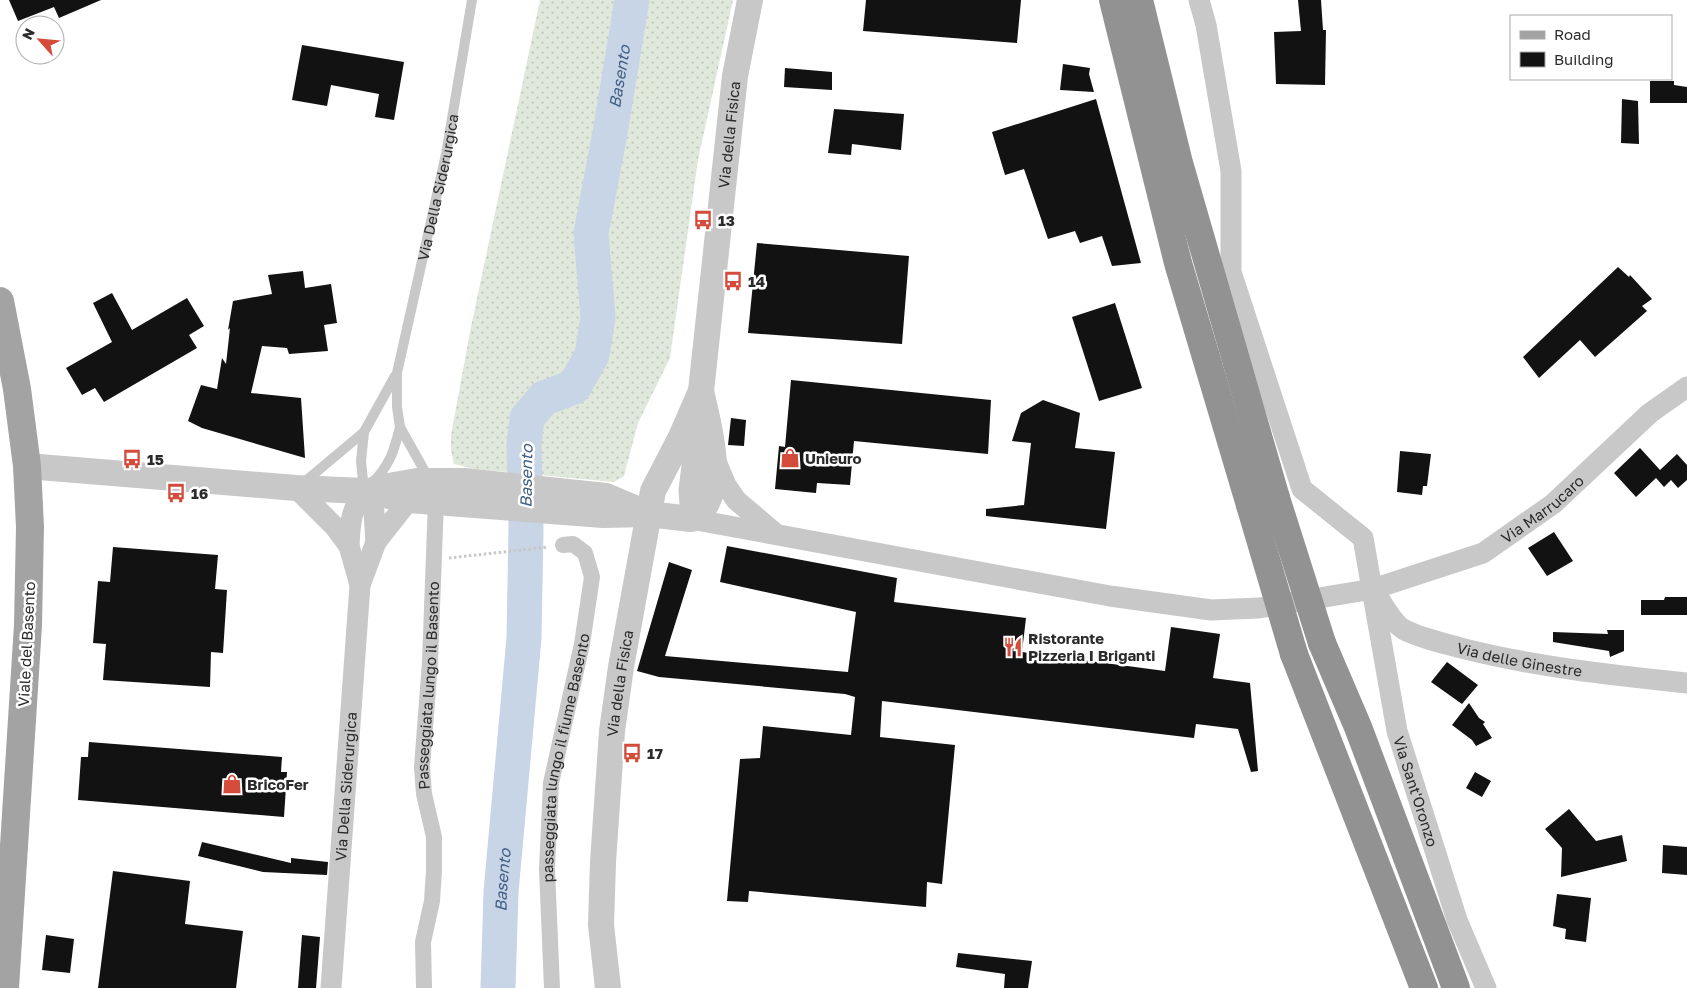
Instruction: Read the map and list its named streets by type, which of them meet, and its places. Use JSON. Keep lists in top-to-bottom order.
{
  "streets": {
    "main road": ["Viale del Basento"],
    "street": [
      "Via della Fisica",
      "Via Della Siderurgica",
      "Via Marrucaro",
      "Via delle Ginestre",
      "Passeggiata lungo il Basento",
      "passeggiata lungo il fiume Basento",
      "Via Sant'Oronzo"
    ]
  },
  "crossings": [
    ["Via della Fisica", "Via Marrucaro"],
    ["Via Della Siderurgica", "Passeggiata lungo il Basento"],
    ["Via Marrucaro", "Via delle Ginestre"],
    ["Via Marrucaro", "Via Sant'Oronzo"],
    ["Via delle Ginestre", "Via Sant'Oronzo"]
  ],
  "water": ["Basento"],
  "places": {
    "bus stop": [
      "13",
      "14",
      "15",
      "16",
      "17"
    ],
    "shop": ["Unieuro", "BricoFer"],
    "restaurant": ["Ristorante Pizzeria I Briganti"]
  },
  "legend": ["Road", "Building"],
  "north": "top left"
}
